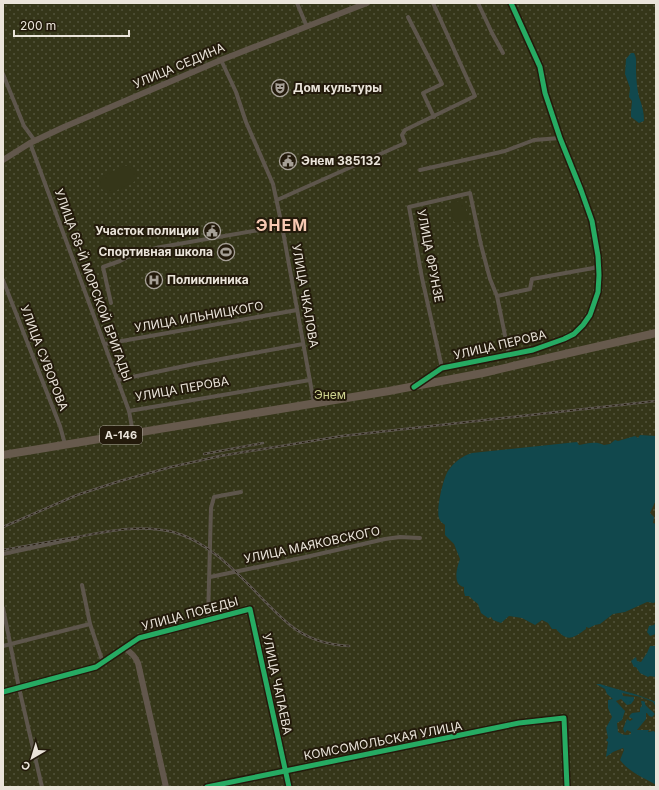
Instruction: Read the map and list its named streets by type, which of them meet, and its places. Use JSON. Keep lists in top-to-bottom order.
{
  "streets": {
    "highway": ["УЛИЦА ПЕРОВА", "А-146"],
    "street": [
      "УЛИЦА СЕДИНА",
      "УЛИЦА ФРУНЗЕ",
      "УЛИЦА 68-Й МОРСКОЙ БРИГАДЫ",
      "УЛИЦА ЧКАЛОВА",
      "УЛИЦА ИЛЬНИЦКОГО",
      "УЛИЦА СУВОРОВА",
      "УЛИЦА МАЯКОВСКОГО",
      "УЛИЦА ПОБЕДЫ",
      "УЛИЦА ЧАПАЕВА",
      "КОМСОМОЛЬСКАЯ УЛИЦА"
    ]
  },
  "crossings": [
    ["УЛИЦА СЕДИНА", "УЛИЦА 68-Й МОРСКОЙ БРИГАДЫ"],
    ["УЛИЦА СЕДИНА", "УЛИЦА ЧКАЛОВА"],
    ["УЛИЦА ФРУНЗЕ", "УЛИЦА ПЕРОВА"],
    ["УЛИЦА 68-Й МОРСКОЙ БРИГАДЫ", "УЛИЦА ИЛЬНИЦКОГО"],
    ["УЛИЦА 68-Й МОРСКОЙ БРИГАДЫ", "УЛИЦА ПЕРОВА"],
    ["УЛИЦА ЧКАЛОВА", "УЛИЦА ИЛЬНИЦКОГО"],
    ["УЛИЦА ЧКАЛОВА", "УЛИЦА ПЕРОВА"],
    ["УЛИЦА ПЕРОВА", "УЛИЦА СУВОРОВА"],
    ["УЛИЦА ПОБЕДЫ", "УЛИЦА ЧАПАЕВА"],
    ["УЛИЦА ЧАПАЕВА", "КОМСОМОЛЬСКАЯ УЛИЦА"]
  ],
  "districts": ["ЭНЕМ"],
  "parks": ["Энем"],
  "places": {
    "theatre": ["Дом культуры"],
    "public building": ["Энем 385132", "Участок полиции"],
    "sports": ["Спортивная школа"],
    "hospital": ["Поликлиника"]
  },
  "scale_bar": "200 m",
  "north": "bottom left"
}
